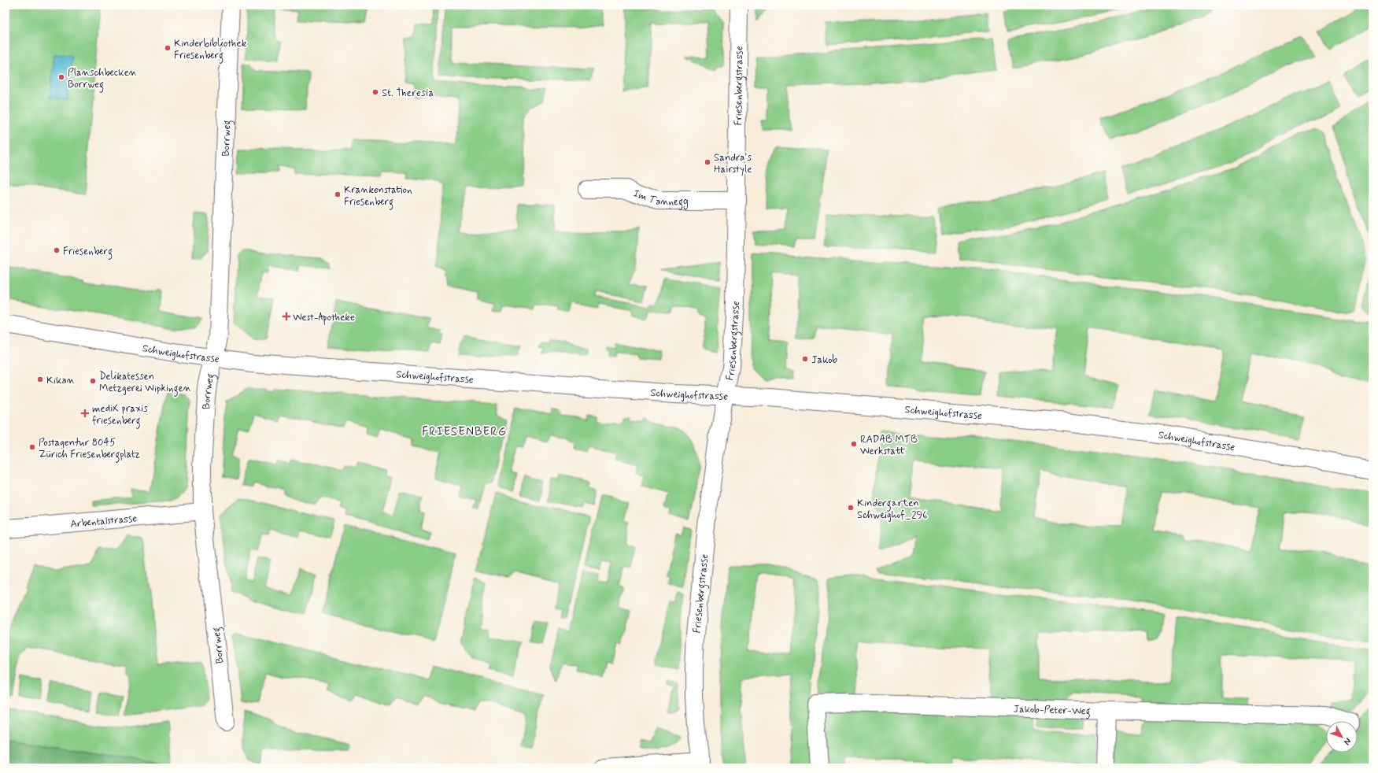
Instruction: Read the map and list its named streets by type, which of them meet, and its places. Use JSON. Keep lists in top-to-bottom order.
{
  "streets": {
    "street": [
      "Friesenbergstrasse",
      "Borrweg",
      "Im Tannegg",
      "Schweighofstrasse",
      "Arbentalstrasse",
      "Jakob-Peter-Weg"
    ]
  },
  "crossings": [
    ["Friesenbergstrasse", "Im Tannegg"],
    ["Friesenbergstrasse", "Schweighofstrasse"],
    ["Borrweg", "Schweighofstrasse"],
    ["Borrweg", "Arbentalstrasse"]
  ],
  "districts": ["FRIESENBERG"],
  "places": {
    "other": [
      "Kinderbibliothek Friesenberg",
      "Planschbecken Borrweg",
      "St. Theresia",
      "Sandra's Hairstyle",
      "Krankenstation Friesenberg",
      "Friesenberg",
      "Jakob",
      "Kikan",
      "Delikatessen Metzgerei Wipkingen",
      "RADAB MTB Werkstatt",
      "Postagentur 8045 Zürich Friesenbergplatz",
      "Kindergarten Schweighof_296"
    ],
    "health": ["West-Apotheke", "mediX praxis friesenberg"]
  },
  "north": "bottom right"
}
